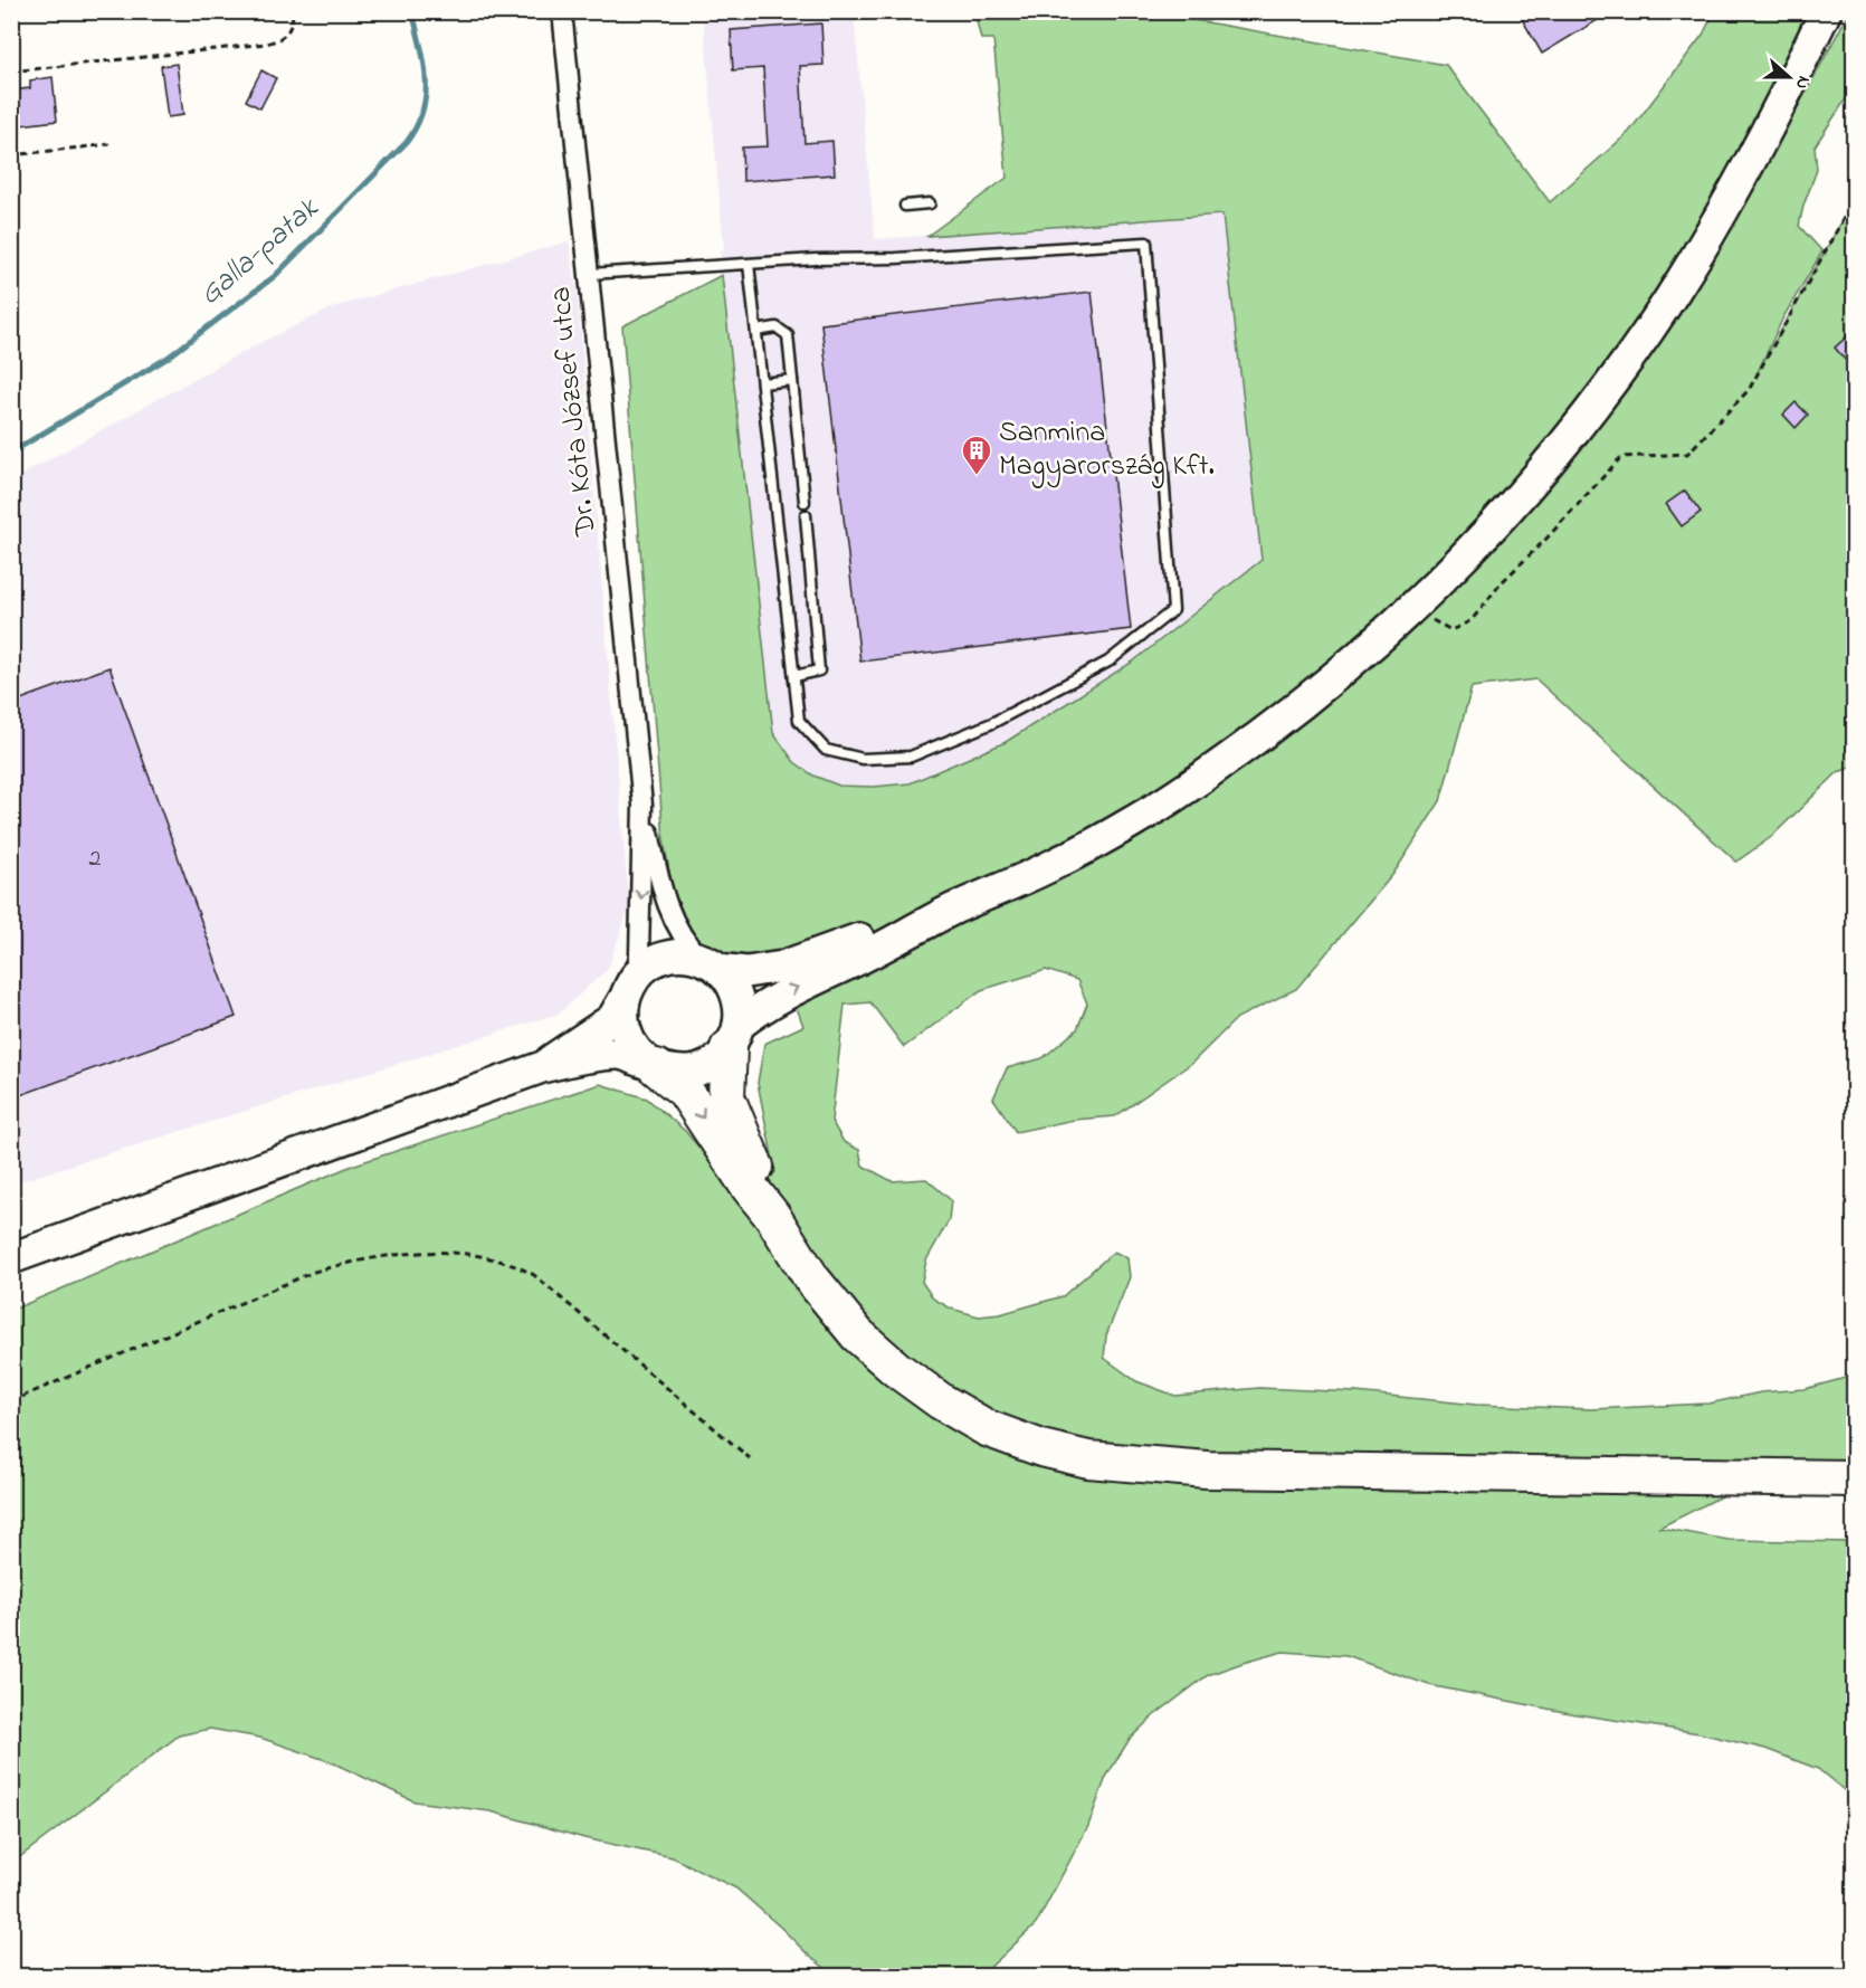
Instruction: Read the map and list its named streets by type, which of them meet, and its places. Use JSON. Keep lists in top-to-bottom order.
{
  "streets": {
    "street": ["Dr. Kóta József utca"]
  },
  "water": ["Galla-patak"],
  "places": {
    "building": ["Sanmina Magyarország Kft."]
  },
  "house_numbers": ["2"],
  "north": "right"
}
